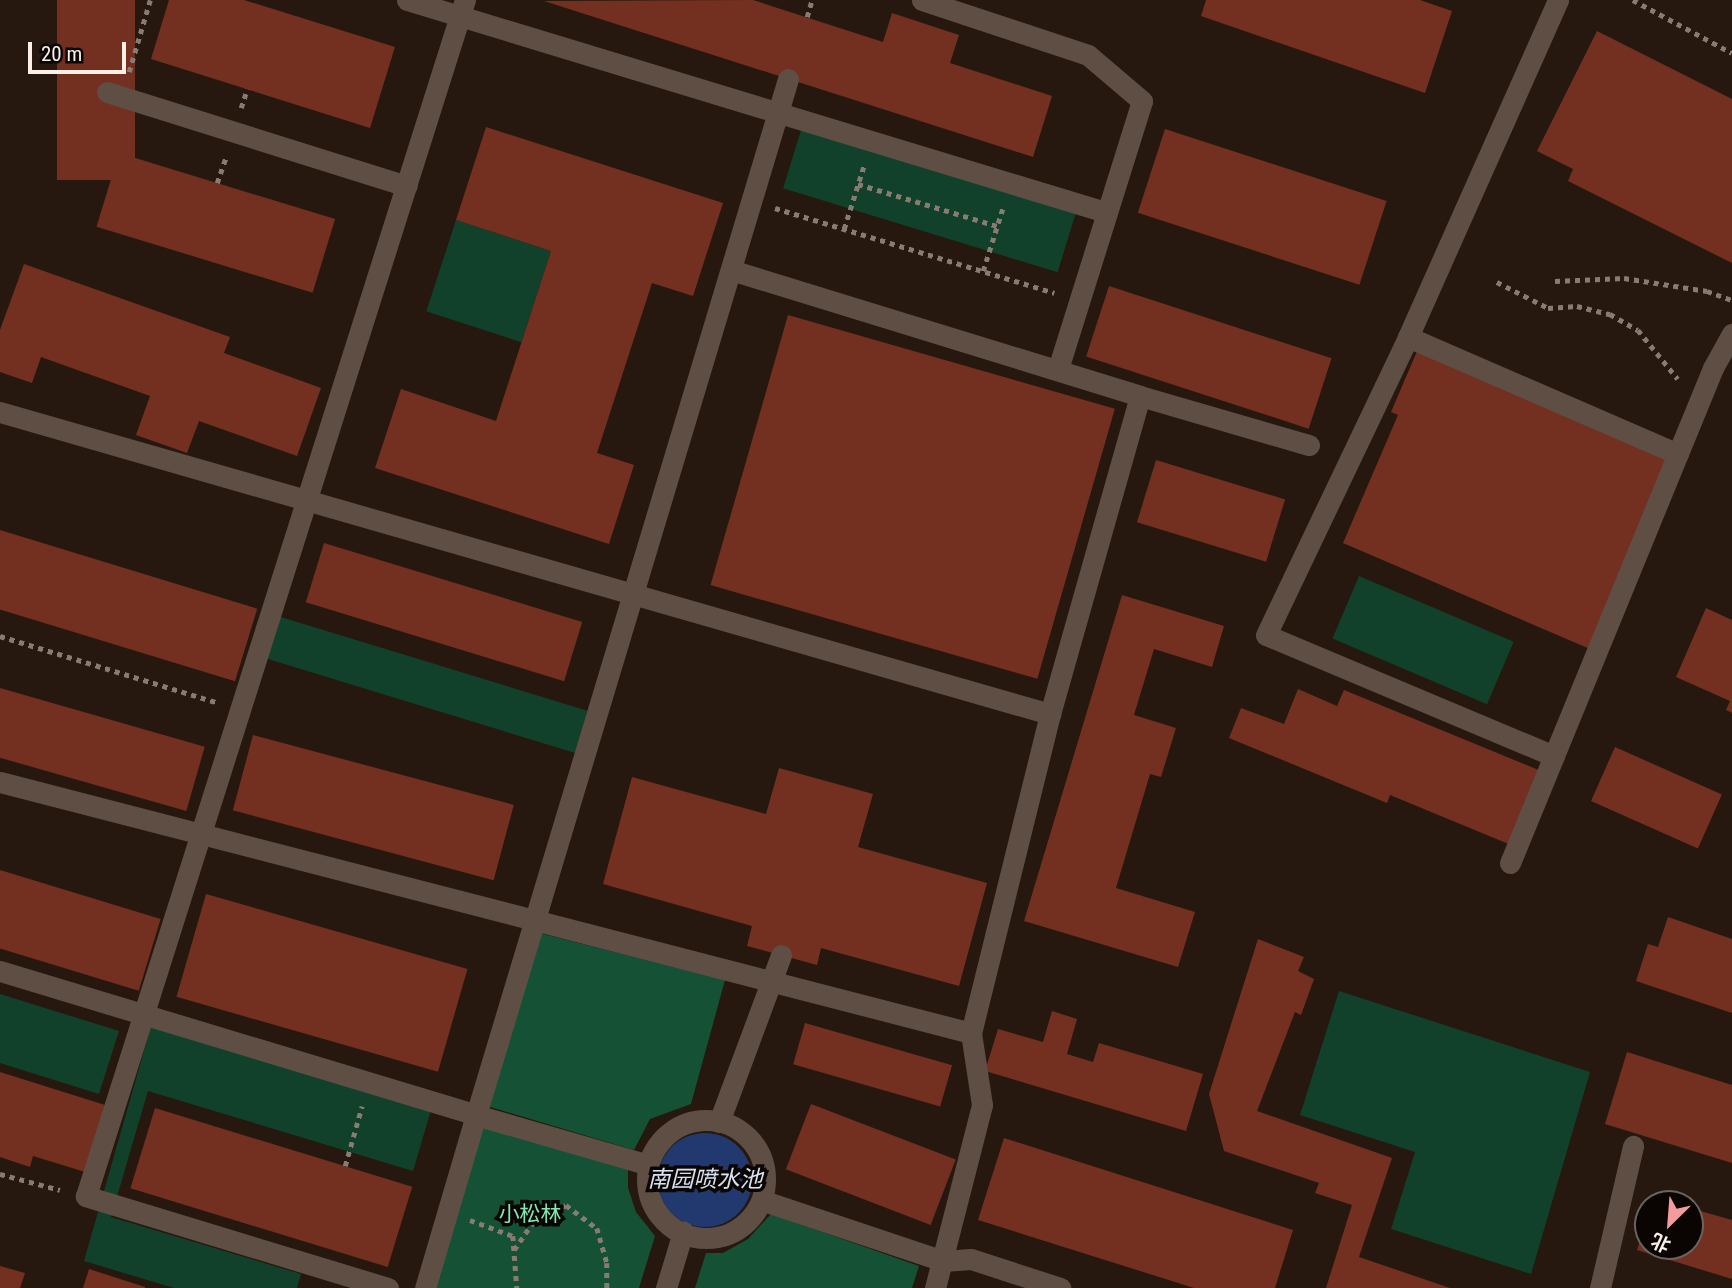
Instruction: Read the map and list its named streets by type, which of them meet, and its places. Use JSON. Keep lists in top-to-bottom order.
{
  "water": ["南园喷水池"],
  "parks": ["小松林"],
  "scale_bar": "20 m",
  "north": "bottom left"
}
